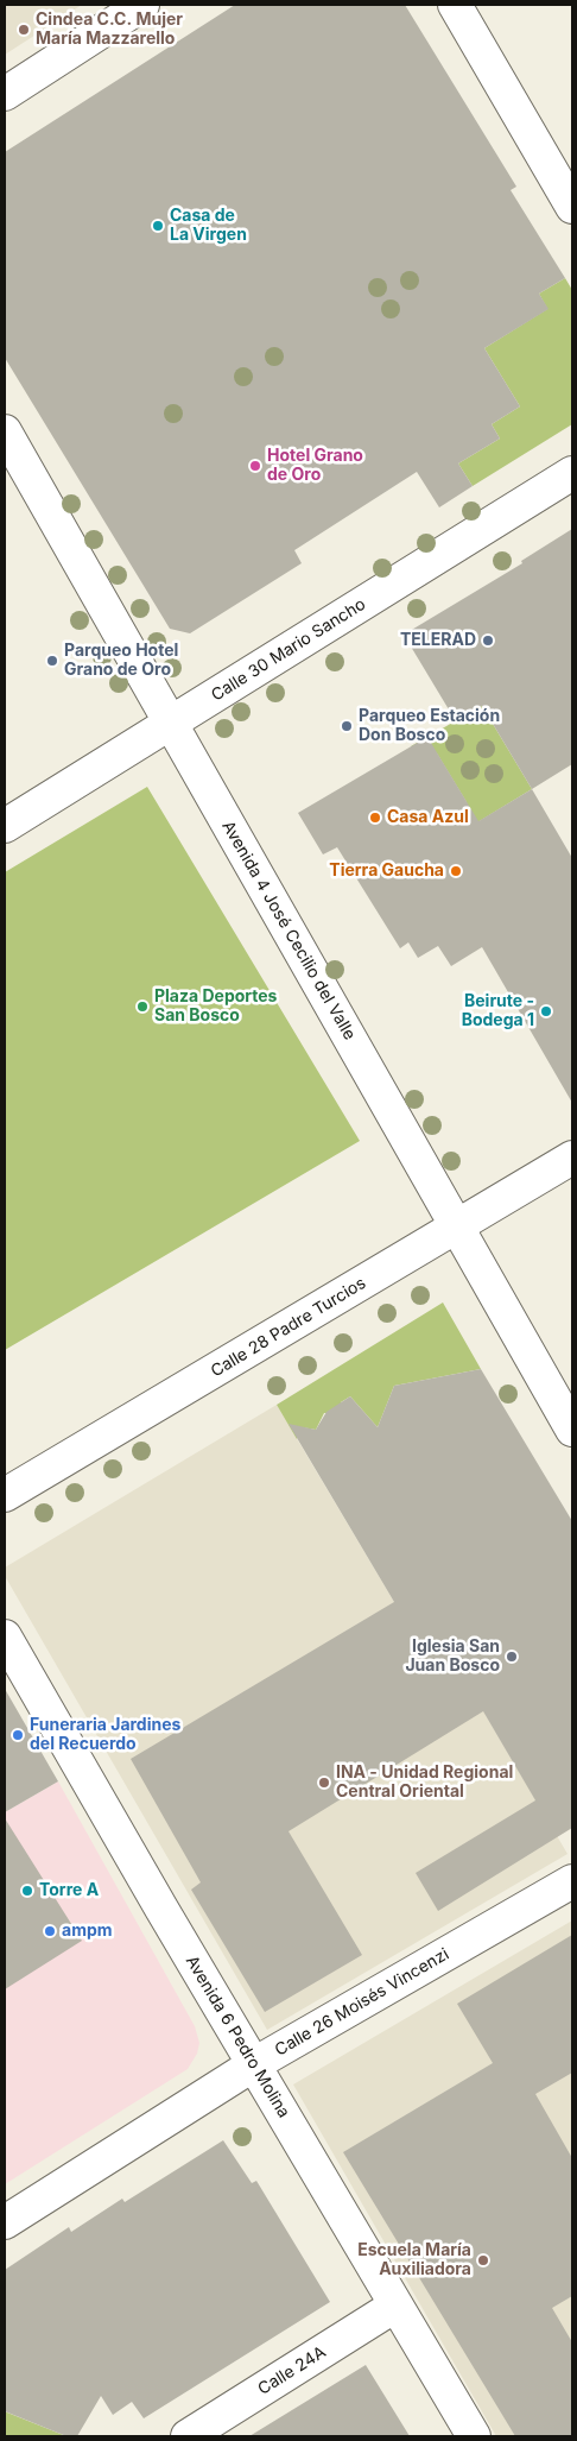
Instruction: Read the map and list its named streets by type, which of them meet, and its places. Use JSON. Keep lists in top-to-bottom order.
{
  "streets": {
    "street": [
      "Calle 30 Mario Sancho",
      "Avenida 4 José Cecilio del Valle",
      "Calle 28 Padre Turcios",
      "Calle 26 Moisés Vincenzi",
      "Avenida 6 Pedro Molina",
      "Calle 24A"
    ]
  },
  "crossings": [
    ["Calle 30 Mario Sancho", "Avenida 4 José Cecilio del Valle"],
    ["Avenida 4 José Cecilio del Valle", "Calle 28 Padre Turcios"],
    ["Calle 26 Moisés Vincenzi", "Avenida 6 Pedro Molina"],
    ["Avenida 6 Pedro Molina", "Calle 24A"]
  ],
  "places": [
    "Cindea C.C. Mujer María Mazzarello",
    "Casa de La Virgen",
    "Hotel Grano de Oro",
    "TELERAD",
    "Parqueo Hotel Grano de Oro",
    "Parqueo Estación Don Bosco",
    "Casa Azul",
    "Tierra Gaucha",
    "Plaza Deportes San Bosco",
    "Beirute - Bodega 1",
    "Iglesia San Juan Bosco",
    "Funeraria Jardines del Recuerdo",
    "INA - Unidad Regional Central Oriental",
    "Torre A",
    "ampm",
    "Escuela María Auxiliadora"
  ]
}
